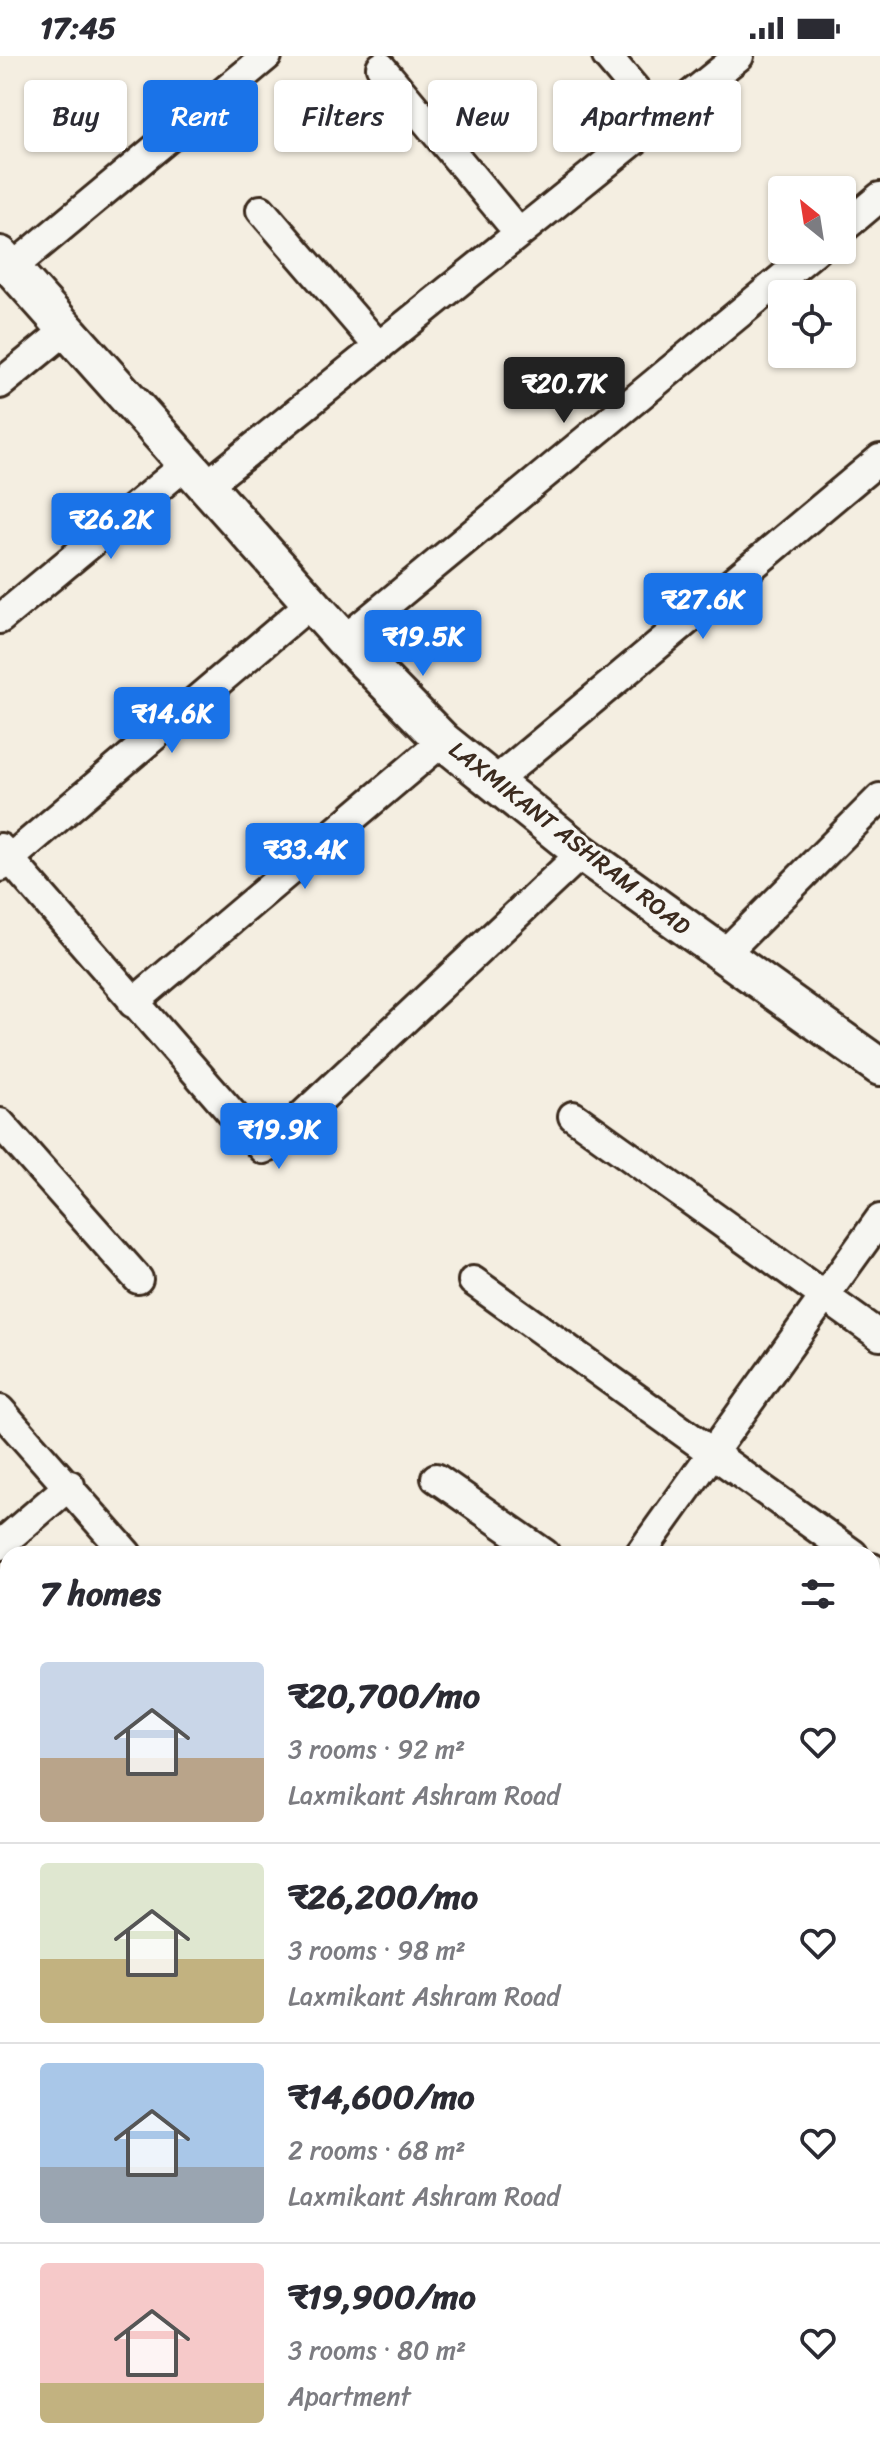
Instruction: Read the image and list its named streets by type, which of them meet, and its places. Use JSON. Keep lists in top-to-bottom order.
{
  "streets": {
    "street": ["LAXMIKANT ASHRAM ROAD"]
  },
  "north": "top left",
  "page": {
    "status": "17:45",
    "chip": [
      "Buy",
      "Rent",
      "Filters",
      "New",
      "Apartment"
    ],
    "price": [
      "₹20.7K",
      "₹26.2K",
      "₹27.6K",
      "₹19.5K",
      "₹14.6K",
      "₹33.4K",
      "₹19.9K"
    ],
    "heading": "7 homes",
    "list": [
      {
        "name": "₹20,700/mo",
        "note": "3 rooms · 92 m² · Laxmikant Ashram Road"
      },
      {
        "name": "₹26,200/mo",
        "note": "3 rooms · 98 m² · Laxmikant Ashram Road"
      },
      {
        "name": "₹14,600/mo",
        "note": "2 rooms · 68 m² · Laxmikant Ashram Road"
      },
      {
        "name": "₹19,900/mo",
        "note": "3 rooms · 80 m² · Apartment"
      }
    ]
  }
}
